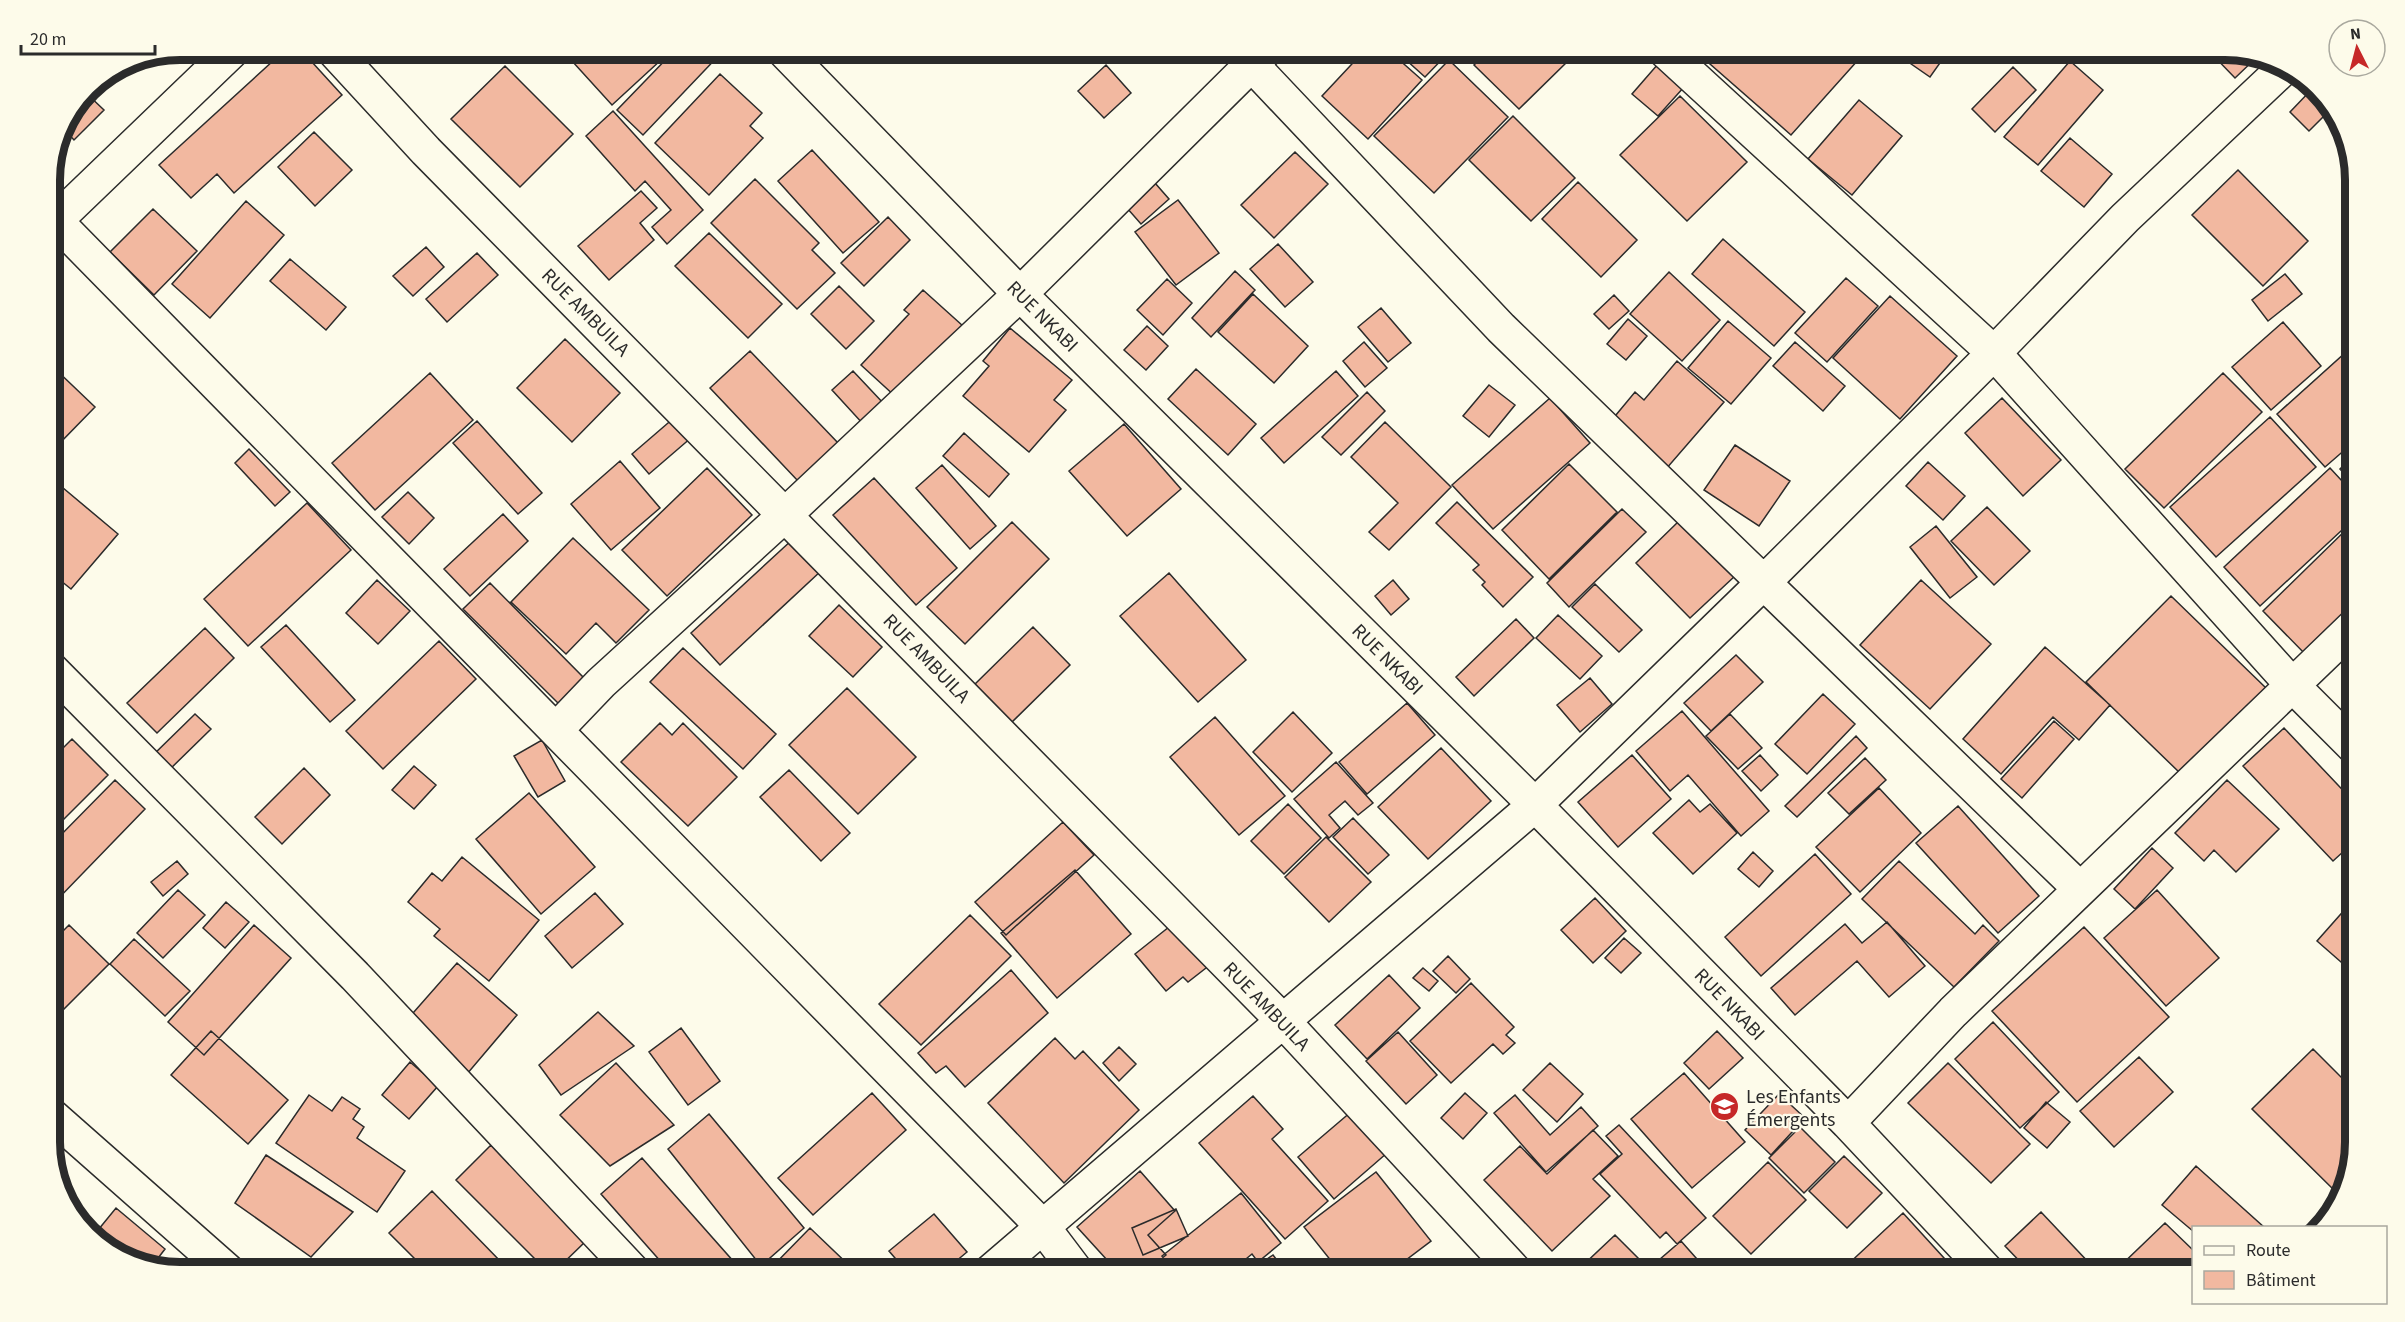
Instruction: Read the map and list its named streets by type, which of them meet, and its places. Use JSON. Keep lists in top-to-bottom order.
{
  "streets": {
    "street": ["RUE AMBUILA", "RUE NKABI"]
  },
  "places": {
    "school or university": ["Les Enfants Émergents"]
  },
  "legend": ["Route", "Bâtiment"],
  "scale_bar": "20 m",
  "north": "top"
}
